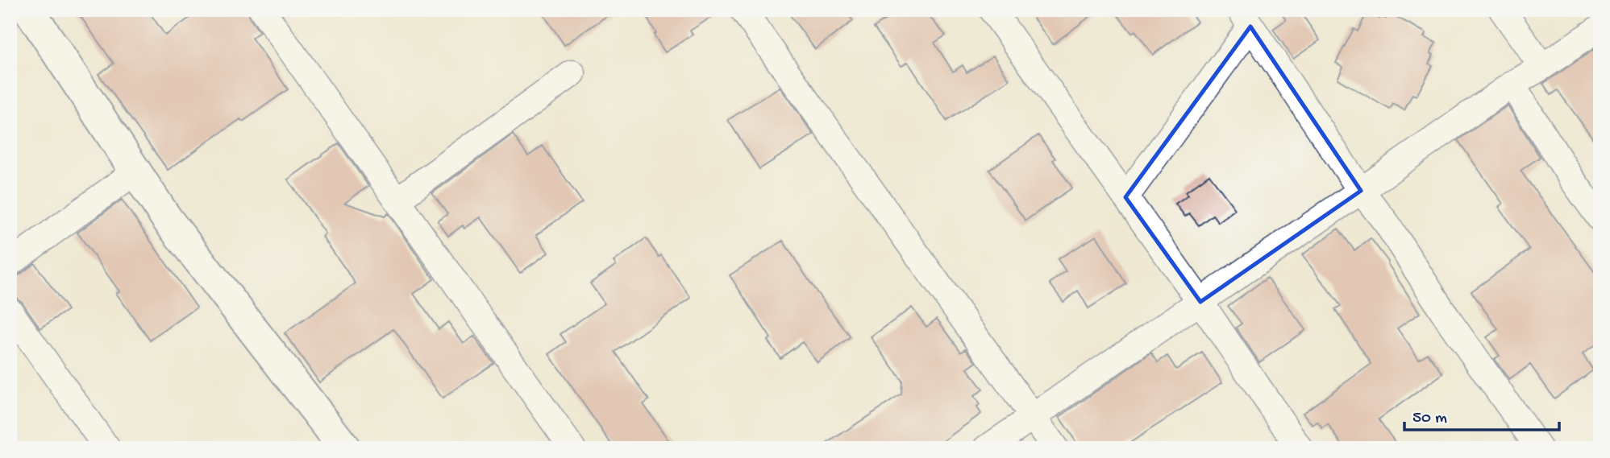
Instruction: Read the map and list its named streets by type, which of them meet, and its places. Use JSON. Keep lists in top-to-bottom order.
{
  "scale_bar": "50 m"
}
